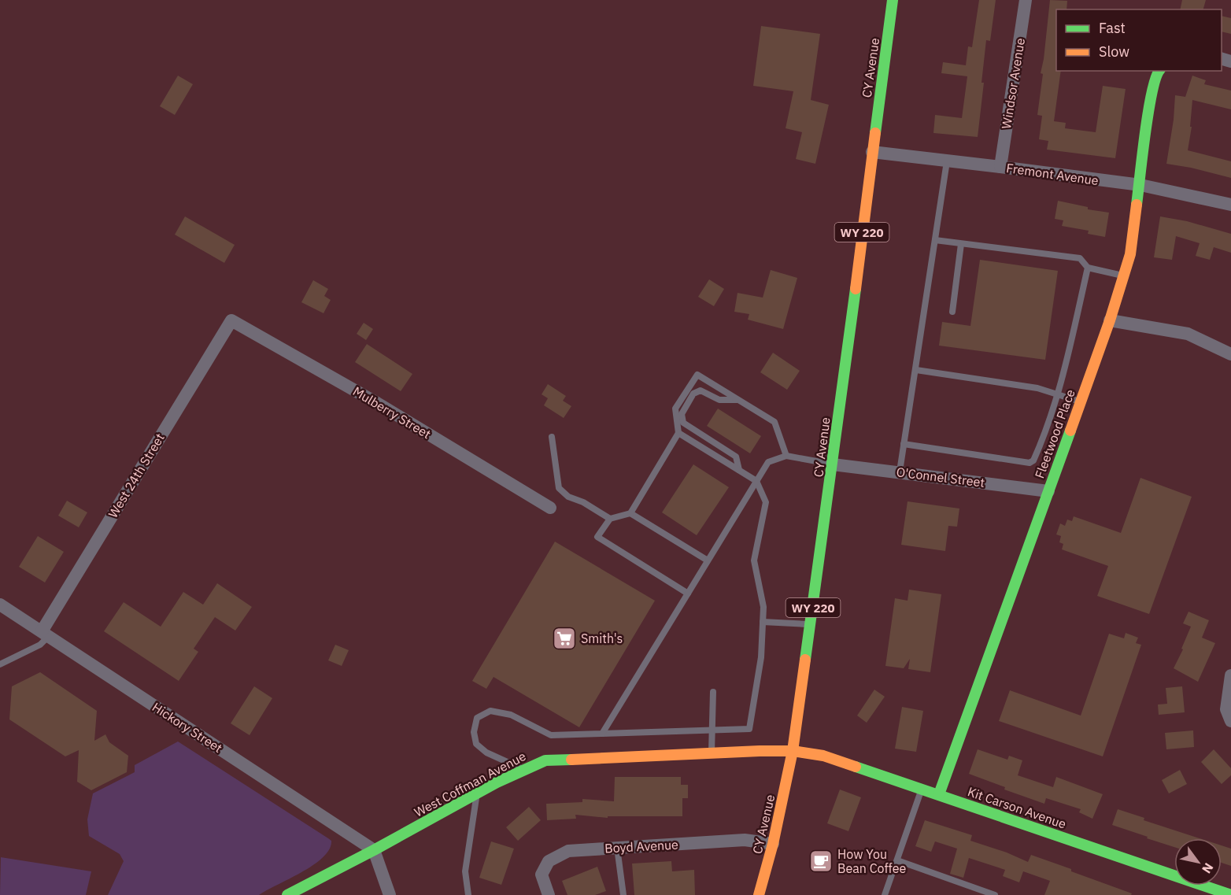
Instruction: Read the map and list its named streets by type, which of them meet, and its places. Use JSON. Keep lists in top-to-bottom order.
{
  "streets": {
    "street": [
      "CY Avenue",
      "Windsor Avenue",
      "Fremont Avenue",
      "WY 220",
      "Mulberry Street",
      "Fleetwood Place",
      "West 24th Street",
      "O'Connel Street",
      "Hickory Street",
      "West Coffman Avenue",
      "Kit Carson Avenue",
      "Boyd Avenue"
    ]
  },
  "crossings": [
    ["CY Avenue", "Fremont Avenue"],
    ["CY Avenue", "O'Connel Street"],
    ["CY Avenue", "West Coffman Avenue"],
    ["CY Avenue", "Kit Carson Avenue"],
    ["CY Avenue", "Boyd Avenue"],
    ["Windsor Avenue", "Fremont Avenue"],
    ["Fremont Avenue", "Fleetwood Place"],
    ["Mulberry Street", "West 24th Street"],
    ["Fleetwood Place", "O'Connel Street"],
    ["Fleetwood Place", "Kit Carson Avenue"],
    ["West 24th Street", "Hickory Street"],
    ["Hickory Street", "West Coffman Avenue"],
    ["West Coffman Avenue", "Kit Carson Avenue"]
  ],
  "places": {
    "supermarket": ["Smith's"],
    "cafe": ["How You Bean Coffee"]
  },
  "legend": ["Fast", "Slow"],
  "north": "bottom right"
}
